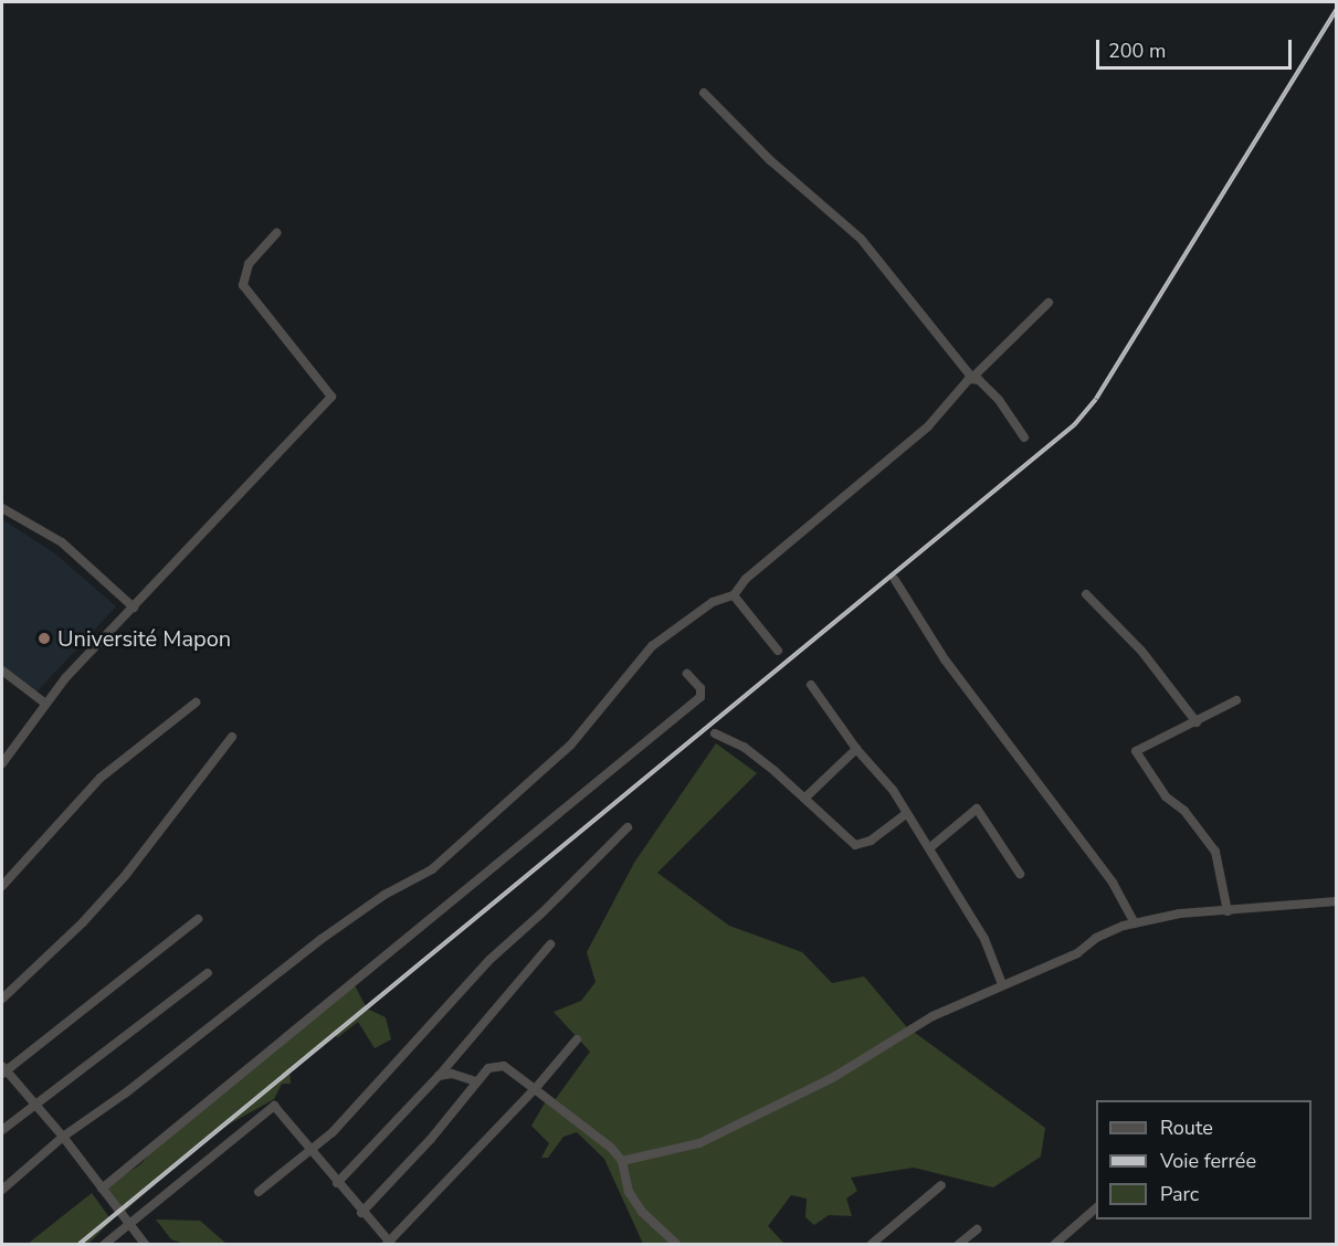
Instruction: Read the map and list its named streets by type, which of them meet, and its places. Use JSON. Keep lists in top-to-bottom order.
{
  "places": ["Université Mapon"],
  "legend": ["Route", "Voie ferrée", "Parc"],
  "scale_bar": "200 m"
}
